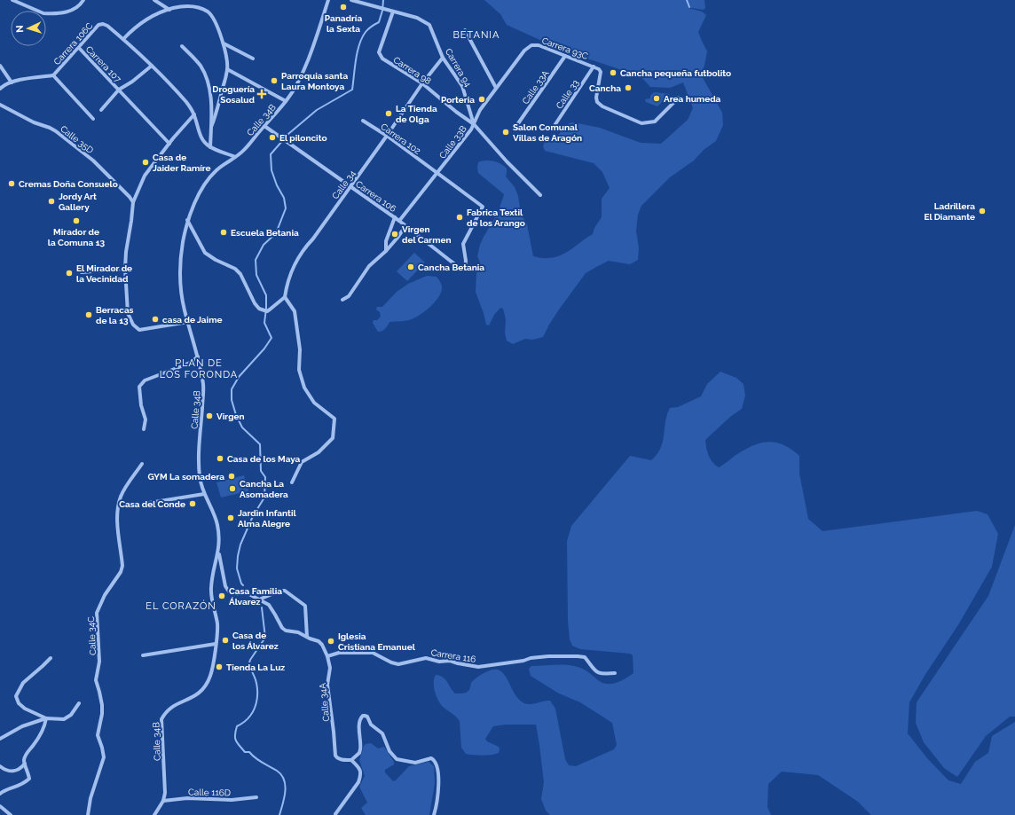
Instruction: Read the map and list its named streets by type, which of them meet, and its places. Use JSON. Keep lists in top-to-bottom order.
{
  "streets": {
    "street": [
      "Carrera 106C",
      "Carrera 93C",
      "Carrera 107",
      "Carrera 94",
      "Carrera 98",
      "Calle 33A",
      "Calle 33",
      "Calle 34B",
      "Carrera 102",
      "Calle 35D",
      "Calle 33B",
      "Calle 34",
      "Carrera 106",
      "Calle 34C",
      "Carrera 116",
      "Calle 34A",
      "Calle 116D"
    ]
  },
  "crossings": [
    ["Carrera 106C", "Carrera 107"],
    ["Carrera 93C", "Calle 33A"],
    ["Carrera 93C", "Calle 33"],
    ["Carrera 93C", "Calle 33B"],
    ["Carrera 94", "Carrera 98"],
    ["Carrera 94", "Calle 33B"],
    ["Carrera 94", "Calle 34"],
    ["Carrera 98", "Calle 33B"],
    ["Carrera 98", "Calle 34"],
    ["Calle 34B", "Carrera 106"],
    ["Calle 34B", "Calle 34A"],
    ["Calle 34B", "Calle 116D"],
    ["Carrera 102", "Calle 33B"],
    ["Carrera 102", "Calle 34"],
    ["Carrera 102", "Carrera 106"],
    ["Calle 33B", "Carrera 106"],
    ["Calle 34", "Carrera 106"],
    ["Carrera 116", "Calle 34A"]
  ],
  "districts": ["BETANIA", "PLAN DE LOS FORONDA", "EL CORAZÓN"],
  "places": {
    "other": [
      "Panadría la Sexta",
      "Cancha pequeña futbolito",
      "Parroquia santa Laura Montoya",
      "Cancha",
      "Area humeda",
      "Porteria",
      "La Tienda de Olga",
      "Salon Comunal Villas de Aragón",
      "El piloncito",
      "Casa de Jaider Ramíre",
      "Cremas Doña Consuelo",
      "Jordy Art Gallery",
      "Ladrillera El Diamante",
      "Fabrica Textil de los Arango",
      "Mirador de la Comuna 13",
      "Escuela Betania",
      "Virgen del Carmen",
      "Cancha Betania",
      "El Mirador de la Vecinidad",
      "Berracas de la 13",
      "casa de Jaime",
      "Virgen",
      "Casa de los Maya",
      "GYM La somadera",
      "Cancha La Asomadera",
      "Casa del Conde",
      "Jardìn Infantil Alma Alegre",
      "Casa Familia Álvarez",
      "Casa de los Álvarez",
      "Iglesia Cristiana Emanuel",
      "Tienda La Luz"
    ],
    "health": ["Droguería Sosalud"]
  },
  "north": "left"
}
